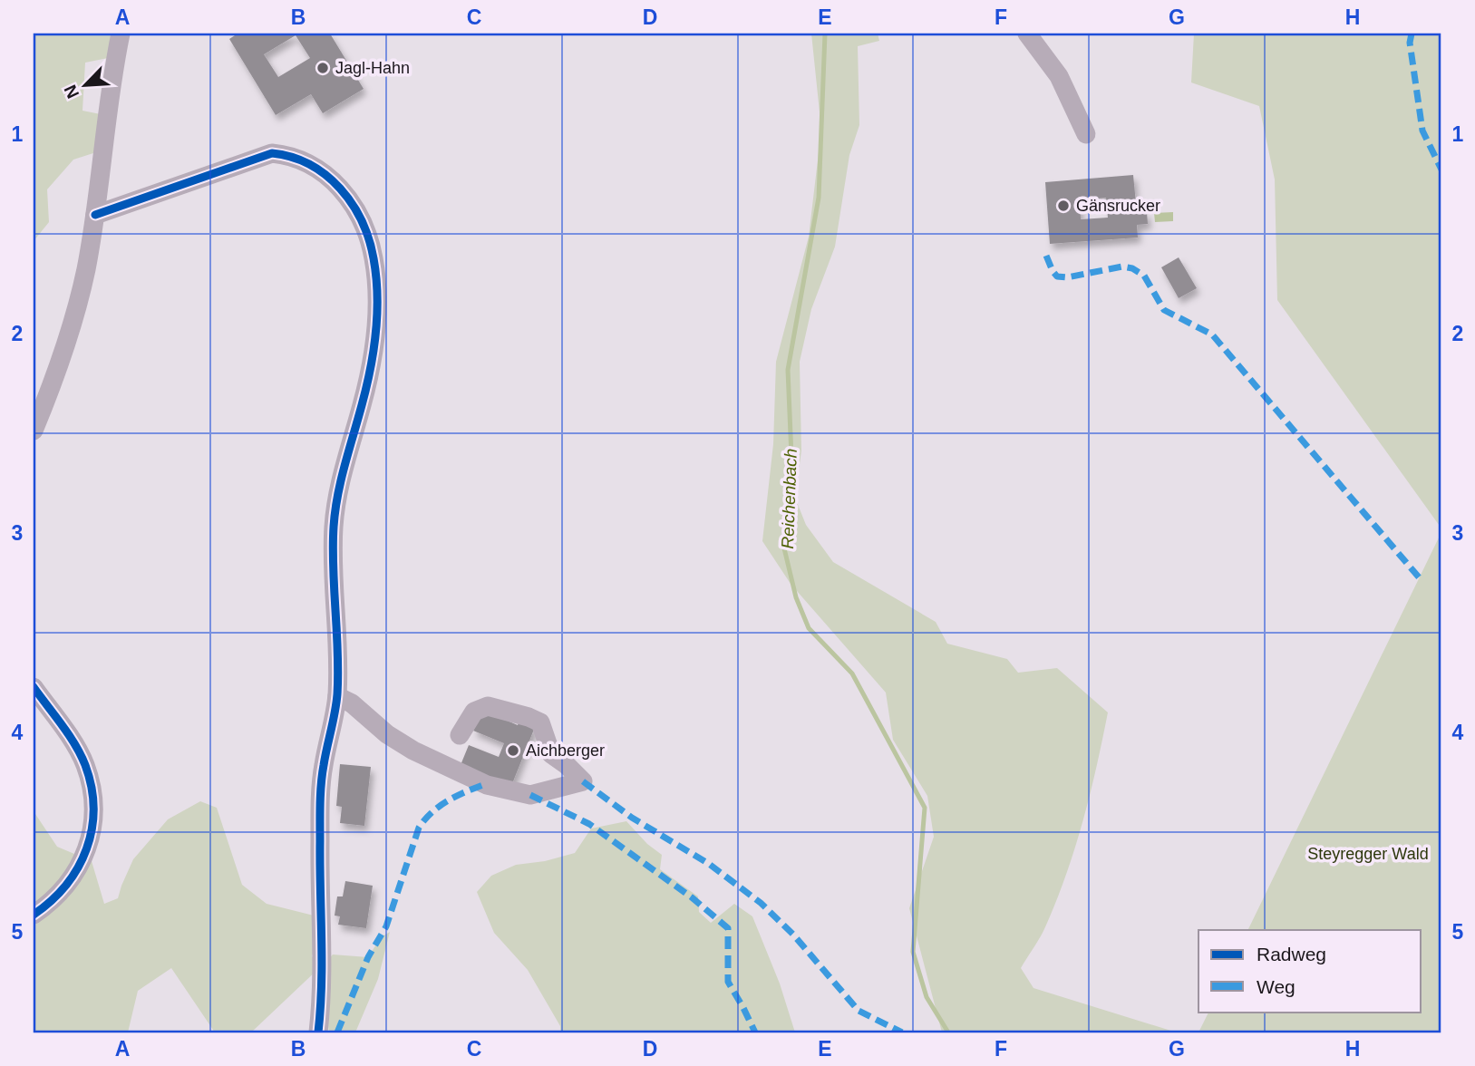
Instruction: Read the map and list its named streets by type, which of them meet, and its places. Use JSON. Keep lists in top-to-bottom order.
{
  "water": ["Reichenbach"],
  "parks": ["Steyregger Wald"],
  "places": ["Jagl-Hahn", "Gänsrucker", "Aichberger"],
  "legend": ["Radweg", "Weg"],
  "north": "bottom left",
  "grid": {
    "columns": [
      "A",
      "B",
      "C",
      "D",
      "E",
      "F",
      "G",
      "H"
    ],
    "rows": [
      "1",
      "2",
      "3",
      "4",
      "5"
    ]
  }
}
